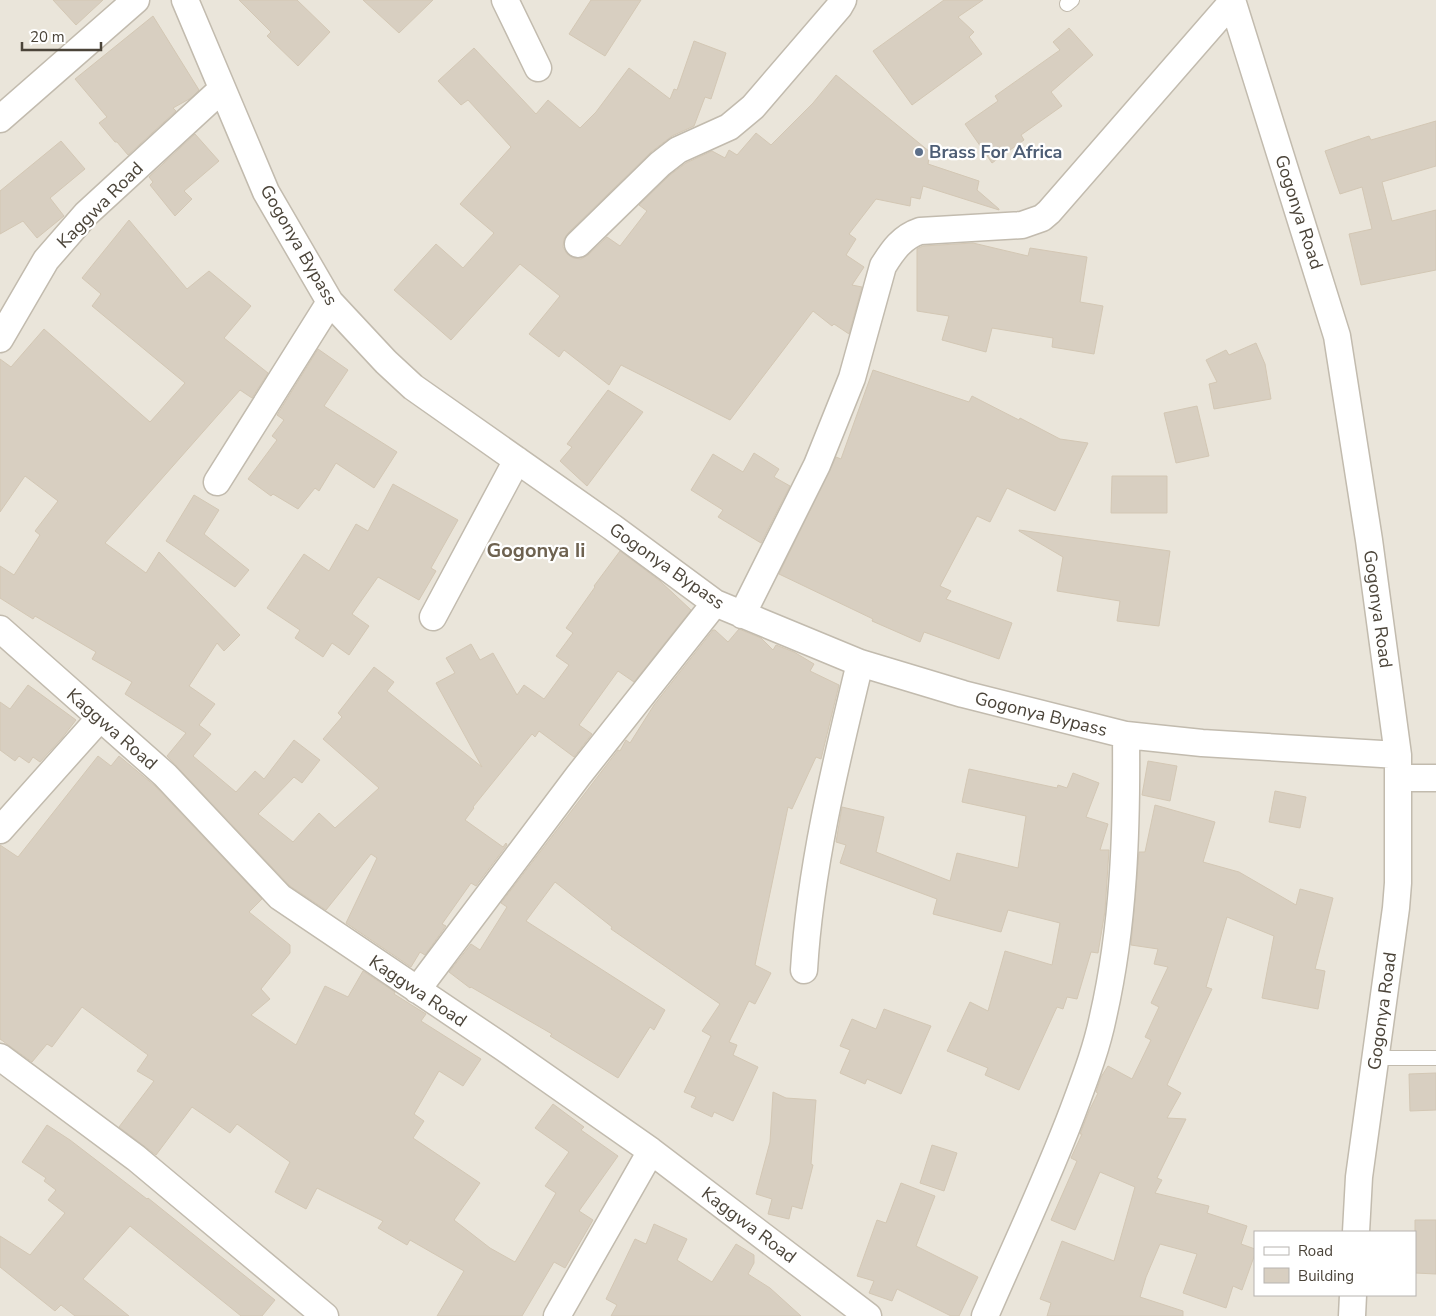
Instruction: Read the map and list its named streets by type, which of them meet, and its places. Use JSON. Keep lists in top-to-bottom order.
{
  "streets": {
    "street": ["Kaggwa Road", "Gogonya Road", "Gogonya Bypass"]
  },
  "crossings": [
    ["Kaggwa Road", "Gogonya Bypass"],
    ["Gogonya Road", "Gogonya Bypass"]
  ],
  "districts": ["Gogonya Ii"],
  "places": ["Brass For Africa"],
  "legend": ["Road", "Building"],
  "scale_bar": "20 m"
}
